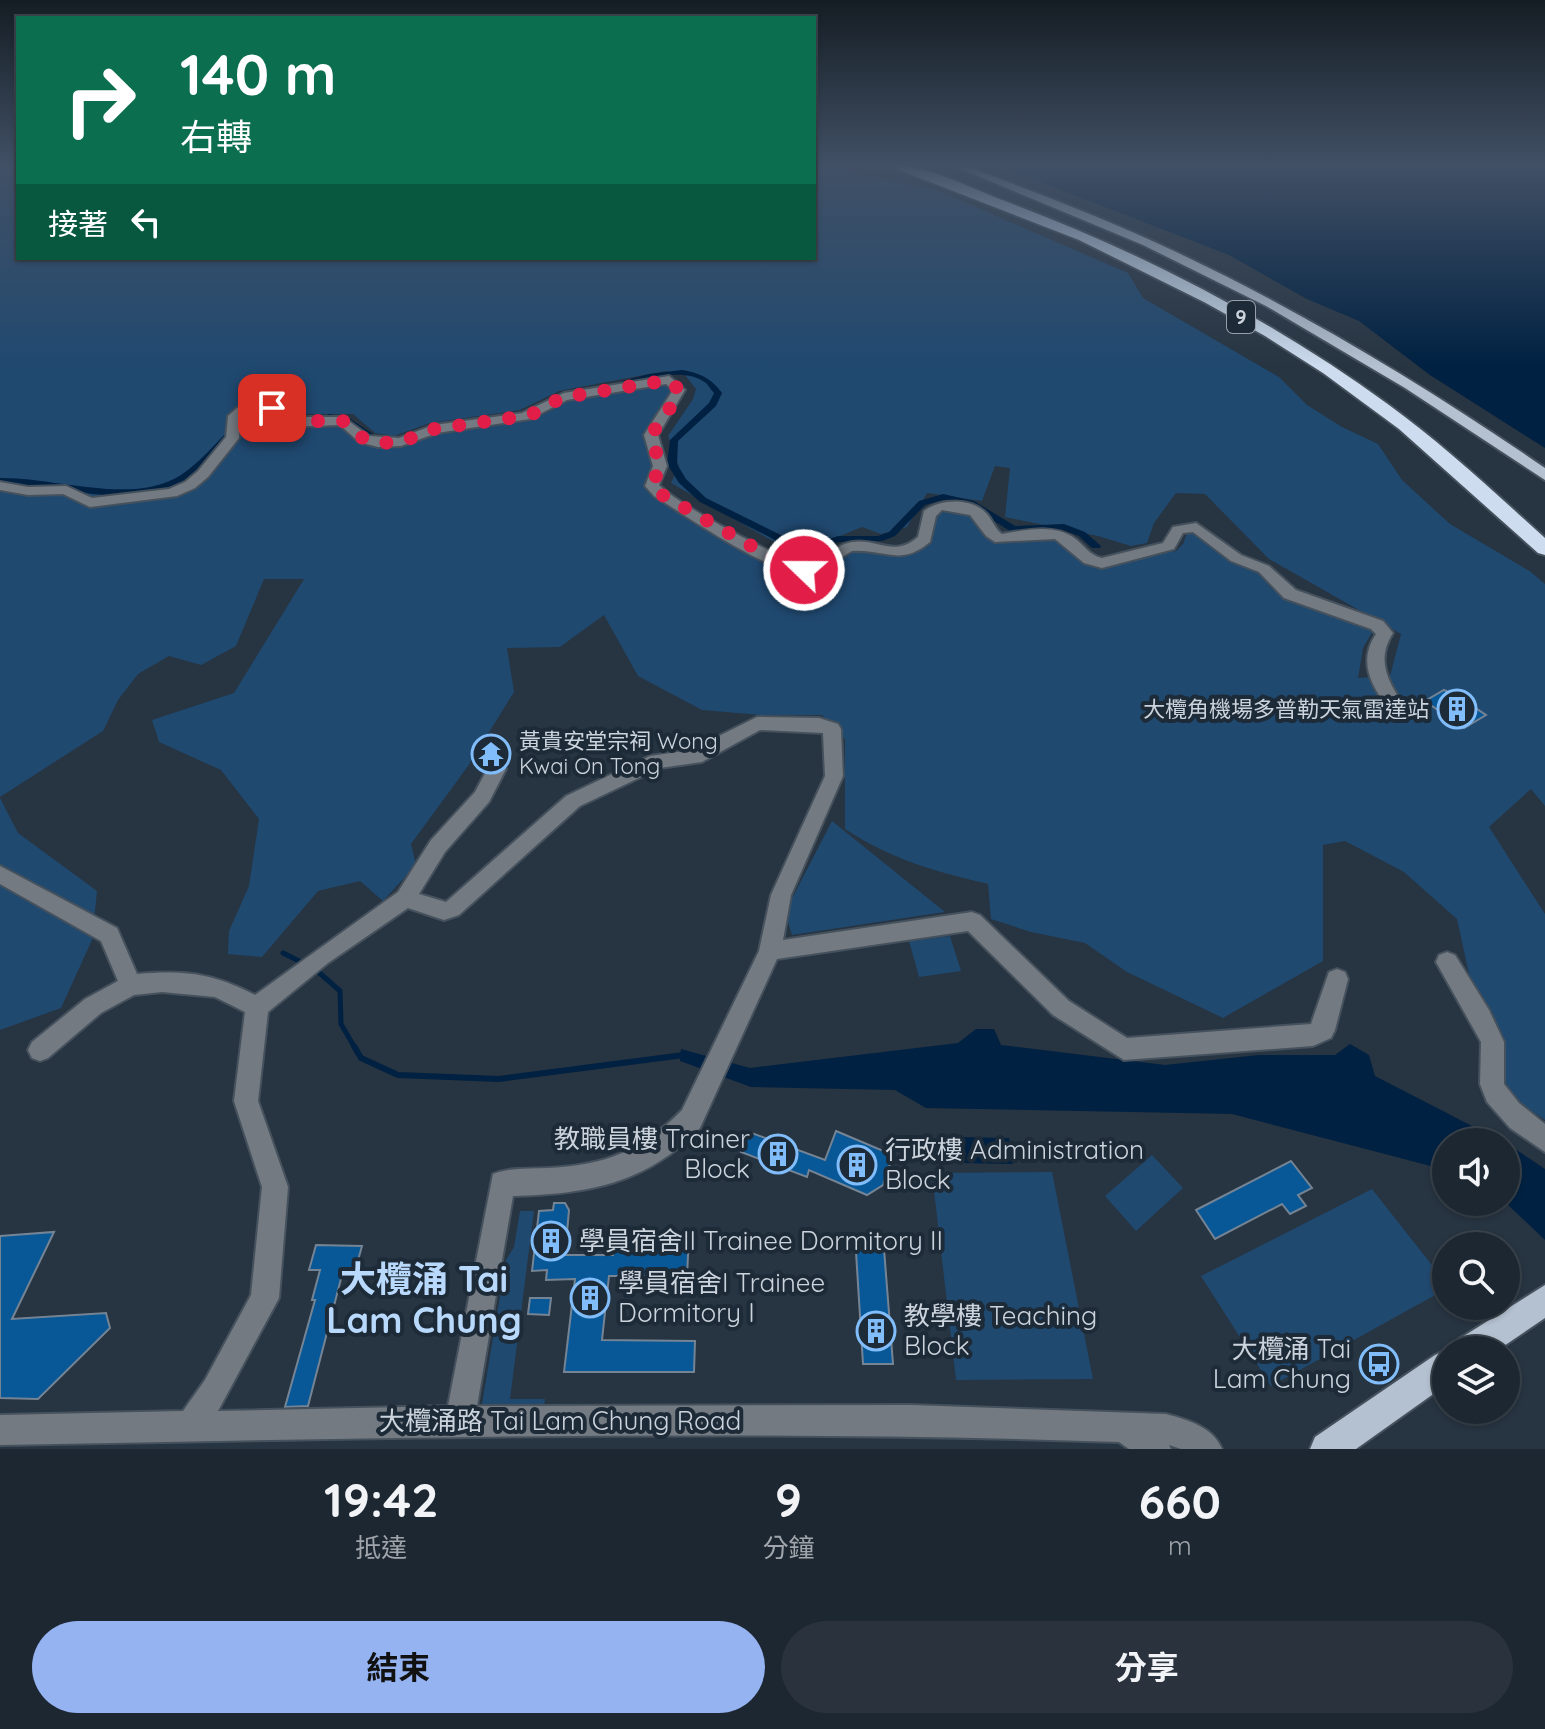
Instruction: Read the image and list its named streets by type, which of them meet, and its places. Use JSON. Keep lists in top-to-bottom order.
{
  "streets": {
    "highway": ["9"],
    "street": ["大欖涌路 Tai Lam Chung Road"]
  },
  "districts": ["大欖涌 Tai Lam Chung"],
  "places": {
    "building": [
      "大欖角機場多普勒天氣雷達站",
      "教職員樓 Trainer Block",
      "行政樓 Administration Block",
      "學員宿舍II Trainee Dormitory II",
      "學員宿舍I Trainee Dormitory I",
      "教學樓 Teaching Block"
    ],
    "temple": ["黃貴安堂宗祠 Wong Kwai On Tong"],
    "bus stop": ["大欖涌 Tai Lam Chung"]
  },
  "page": {
    "turn": ["140 m", "右轉"],
    "then": "接著",
    "eta": [
      "19:42",
      "抵達",
      "9",
      "分鐘",
      "660",
      "m"
    ],
    "buttons": ["結束", "分享"]
  }
}
